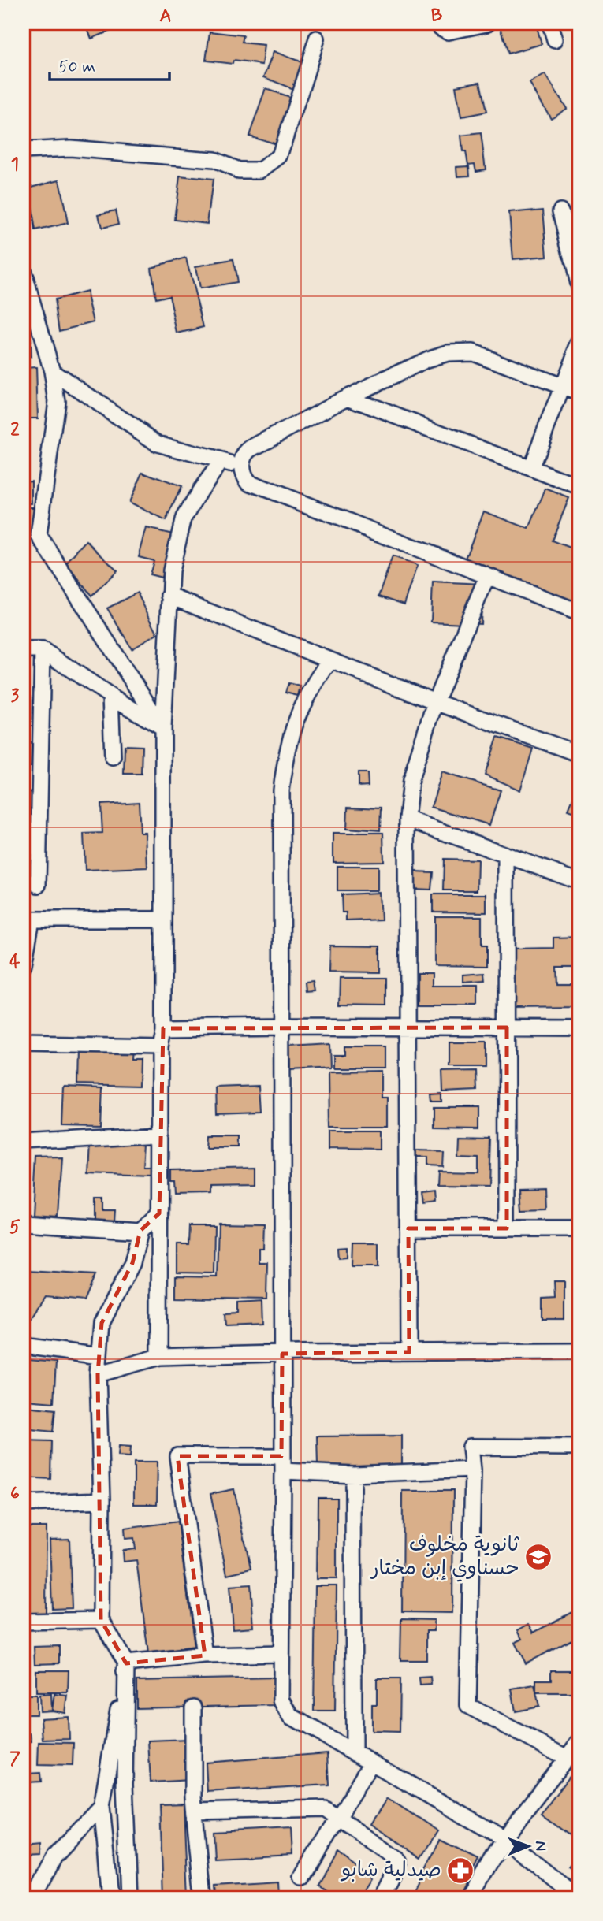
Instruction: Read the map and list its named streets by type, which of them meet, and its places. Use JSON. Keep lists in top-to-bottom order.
{
  "places": {
    "school or university": ["ثانوية مخلوف حسناوي إبن مختار"],
    "pharmacy": ["صيدلية شابو"]
  },
  "scale_bar": "50 m",
  "north": "right",
  "grid": {
    "columns": ["A", "B"],
    "rows": [
      "1",
      "2",
      "3",
      "4",
      "5",
      "6",
      "7"
    ]
  }
}
